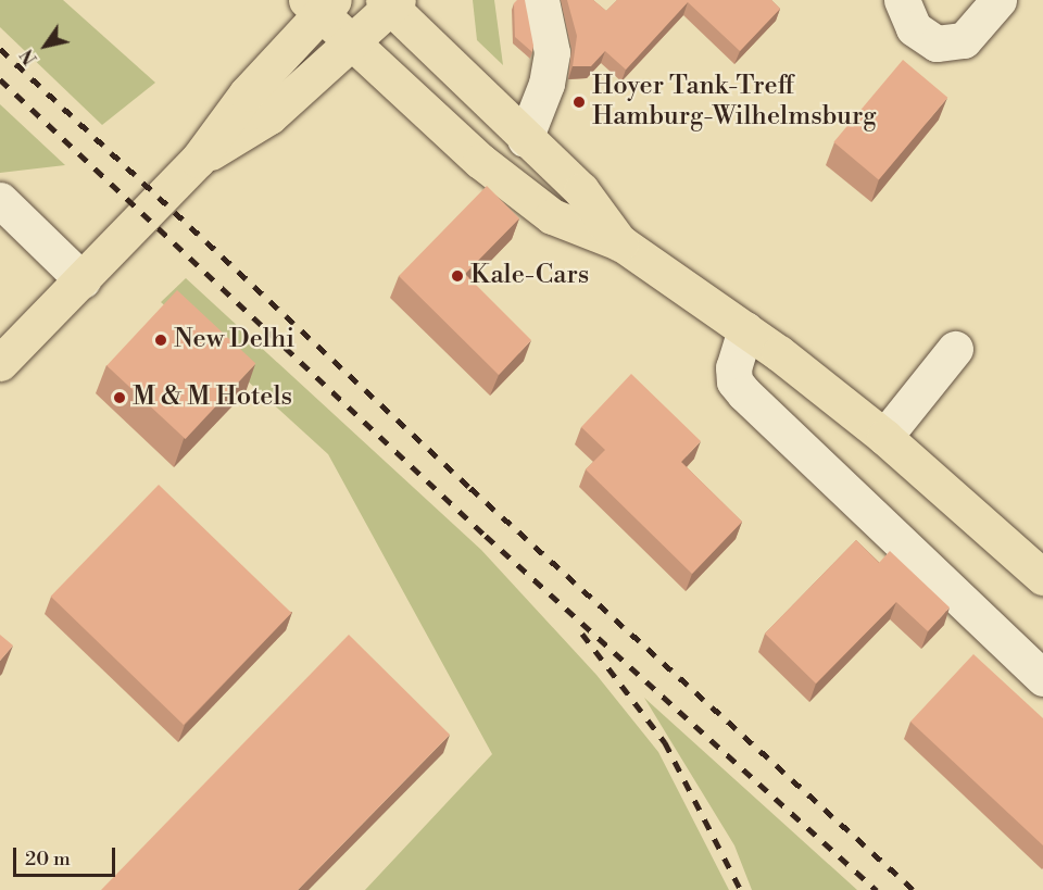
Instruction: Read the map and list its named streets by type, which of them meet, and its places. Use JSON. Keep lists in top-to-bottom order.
{
  "places": [
    "Hoyer Tank-Treff Hamburg-Wilhelmsburg",
    "Kale-Cars",
    "New Delhi",
    "M & M Hotels"
  ],
  "scale_bar": "20 m",
  "north": "bottom left"
}
